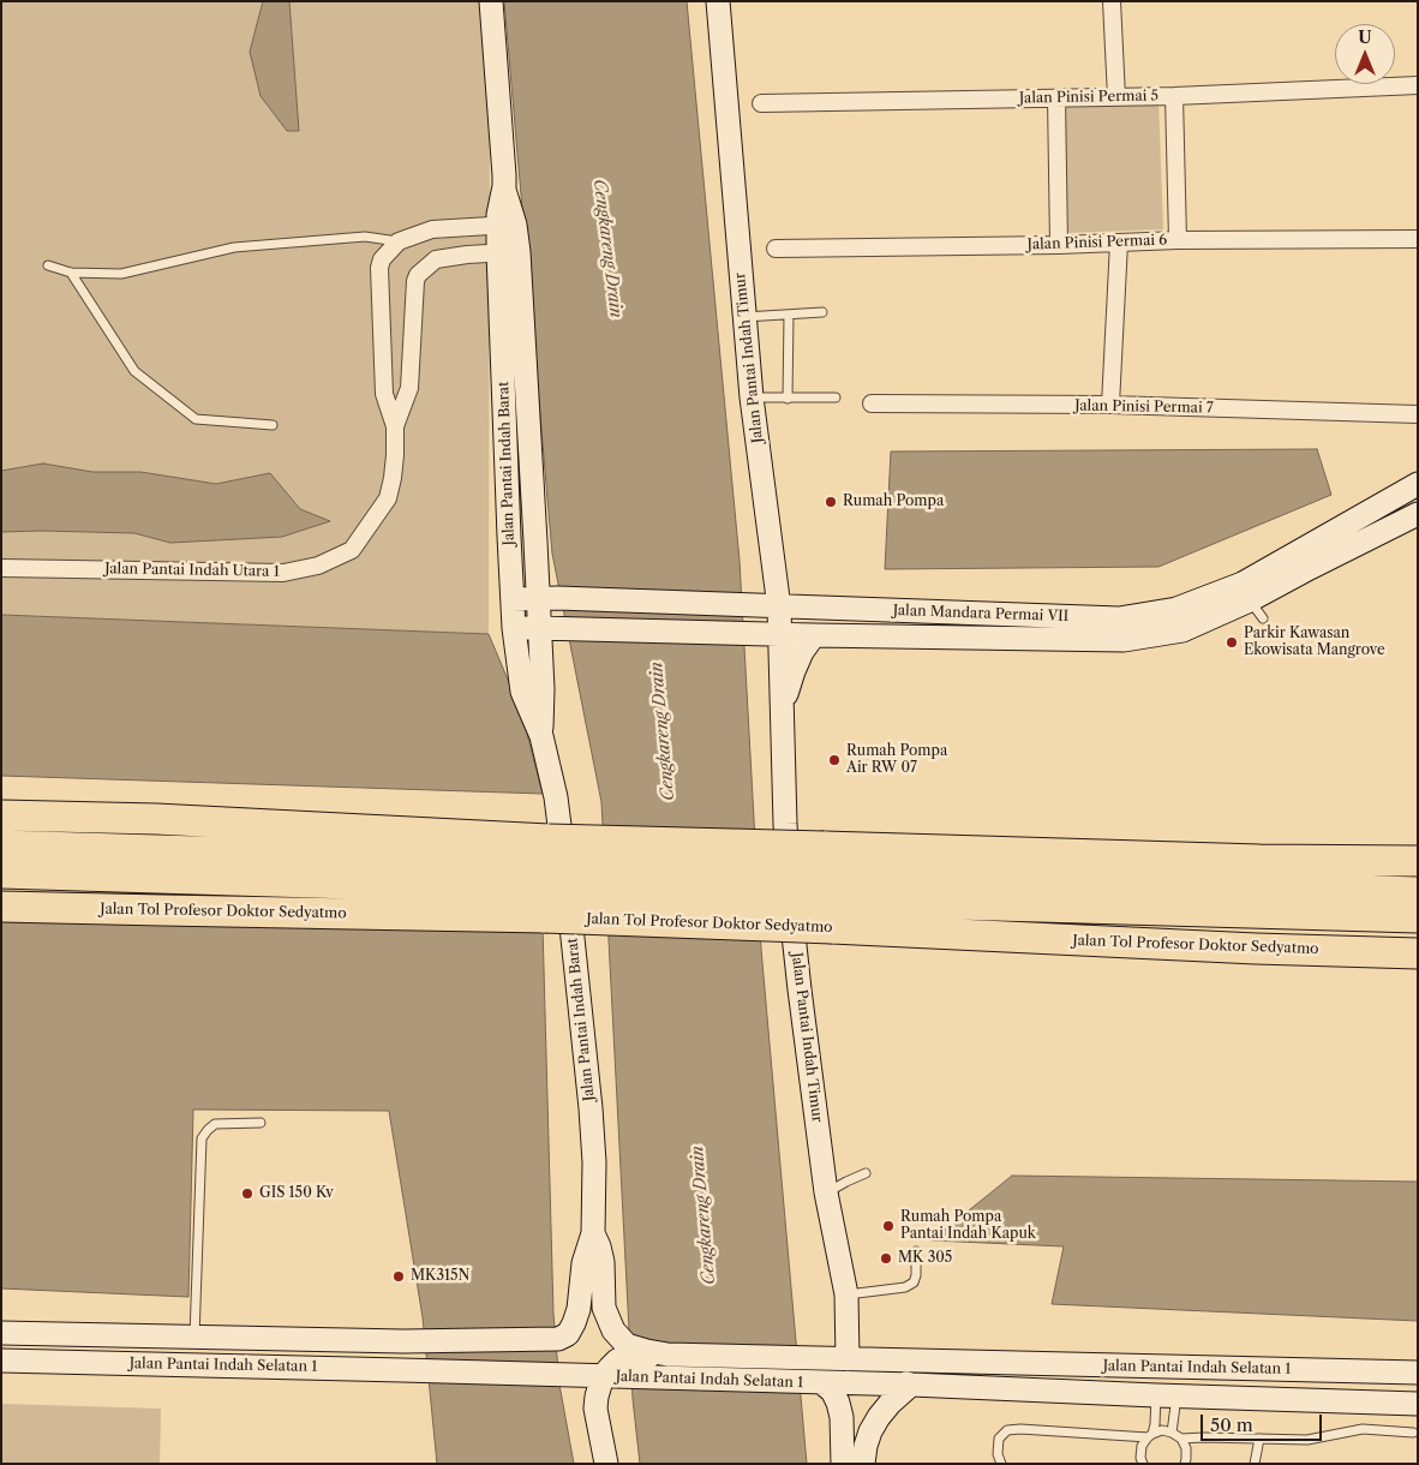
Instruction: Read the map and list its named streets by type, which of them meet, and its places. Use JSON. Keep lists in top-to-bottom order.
{
  "streets": {
    "highway": ["Jalan Tol Profesor Doktor Sedyatmo"],
    "street": [
      "Jalan Pinisi Permai 5",
      "Jalan Pinisi Permai 6",
      "Jalan Pantai Indah Timur",
      "Jalan Pinisi Permai 7",
      "Jalan Pantai Indah Barat",
      "Jalan Pantai Indah Utara 1",
      "Jalan Mandara Permai VII",
      "Jalan Pantai Indah Selatan 1"
    ]
  },
  "crossings": [
    ["Jalan Pantai Indah Timur", "Jalan Mandara Permai VII"],
    ["Jalan Pantai Indah Timur", "Jalan Pantai Indah Selatan 1"],
    ["Jalan Pantai Indah Barat", "Jalan Pantai Indah Utara 1"],
    ["Jalan Pantai Indah Barat", "Jalan Mandara Permai VII"],
    ["Jalan Pantai Indah Barat", "Jalan Pantai Indah Selatan 1"]
  ],
  "water": ["Cengkareng Drain"],
  "places": [
    "Rumah Pompa",
    "Parkir Kawasan Ekowisata Mangrove",
    "Rumah Pompa Air RW 07",
    "GIS 150 Kv",
    "Rumah Pompa Pantai Indah Kapuk",
    "MK 305",
    "MK315N"
  ],
  "scale_bar": "50 m",
  "north": "top"
}
